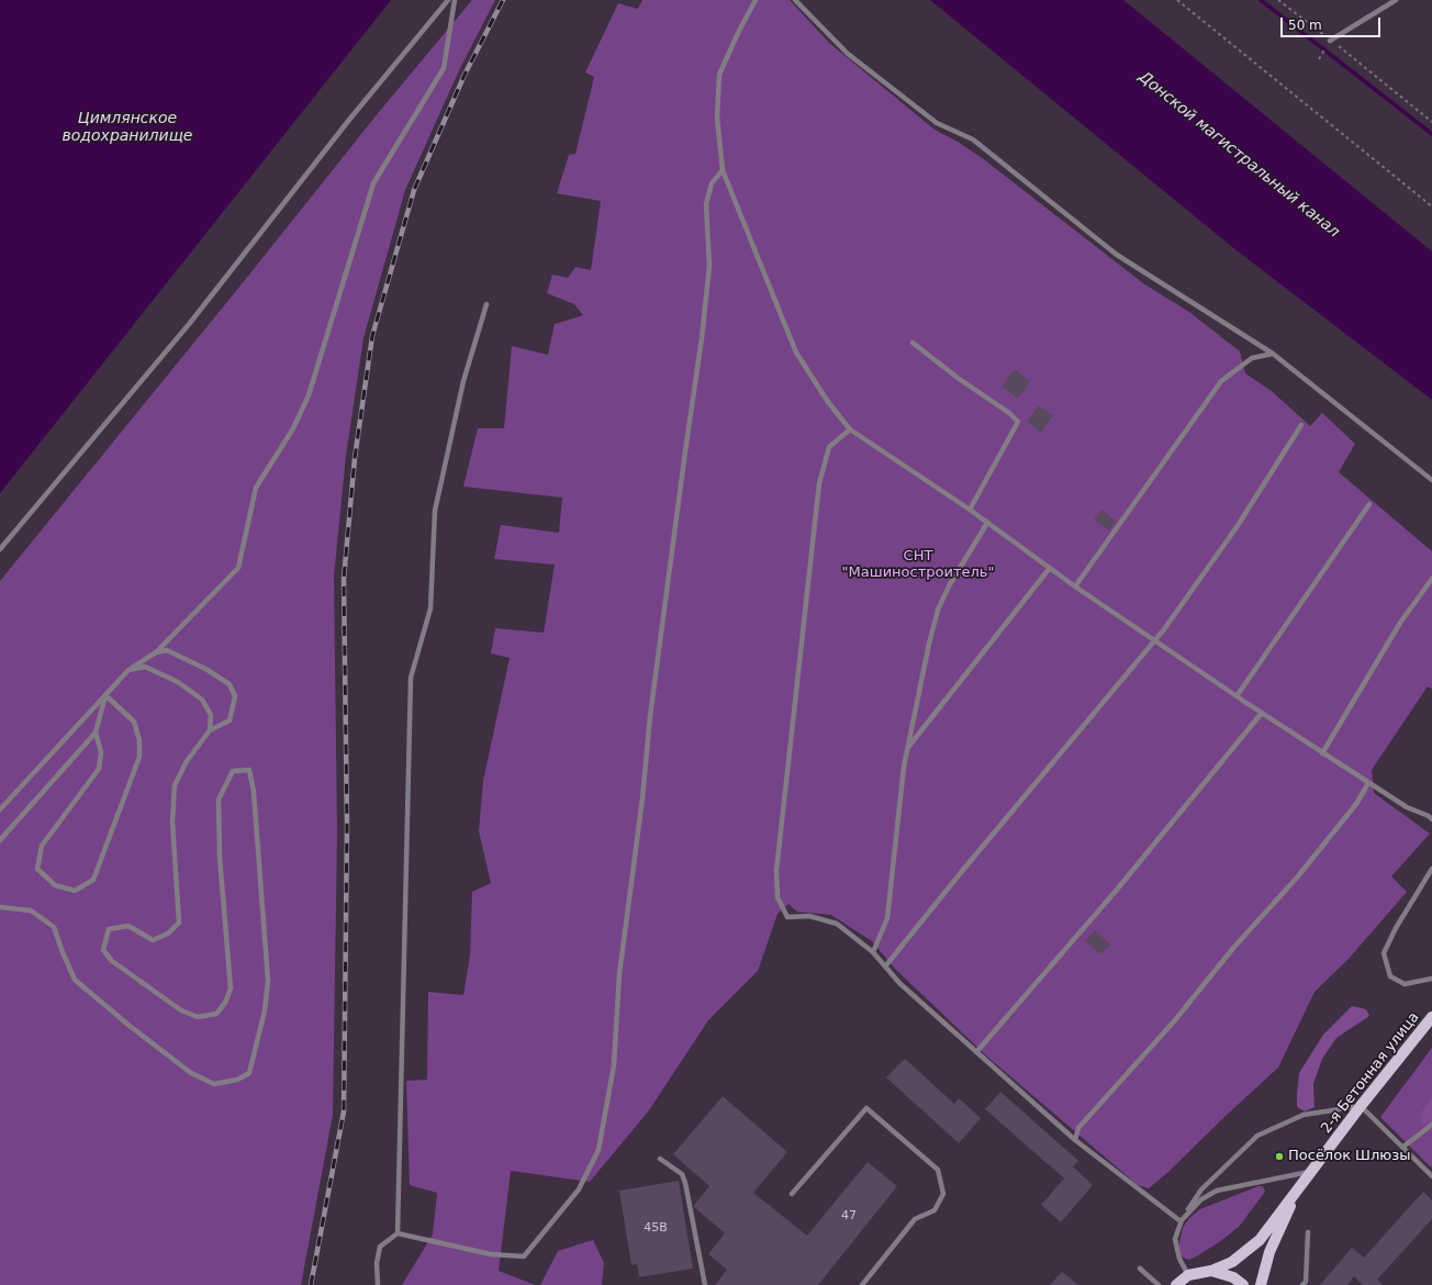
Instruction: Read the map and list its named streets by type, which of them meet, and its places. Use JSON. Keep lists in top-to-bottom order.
{
  "streets": {
    "main road": ["2-я Бетонная улица"]
  },
  "water": ["Цимлянское водохранилище", "Донской магистральный канал"],
  "parks": ["СНТ \"Машиностроитель\""],
  "places": ["Посёлок Шлюзы"],
  "house_numbers": ["47", "45В"],
  "scale_bar": "50 m"
}
